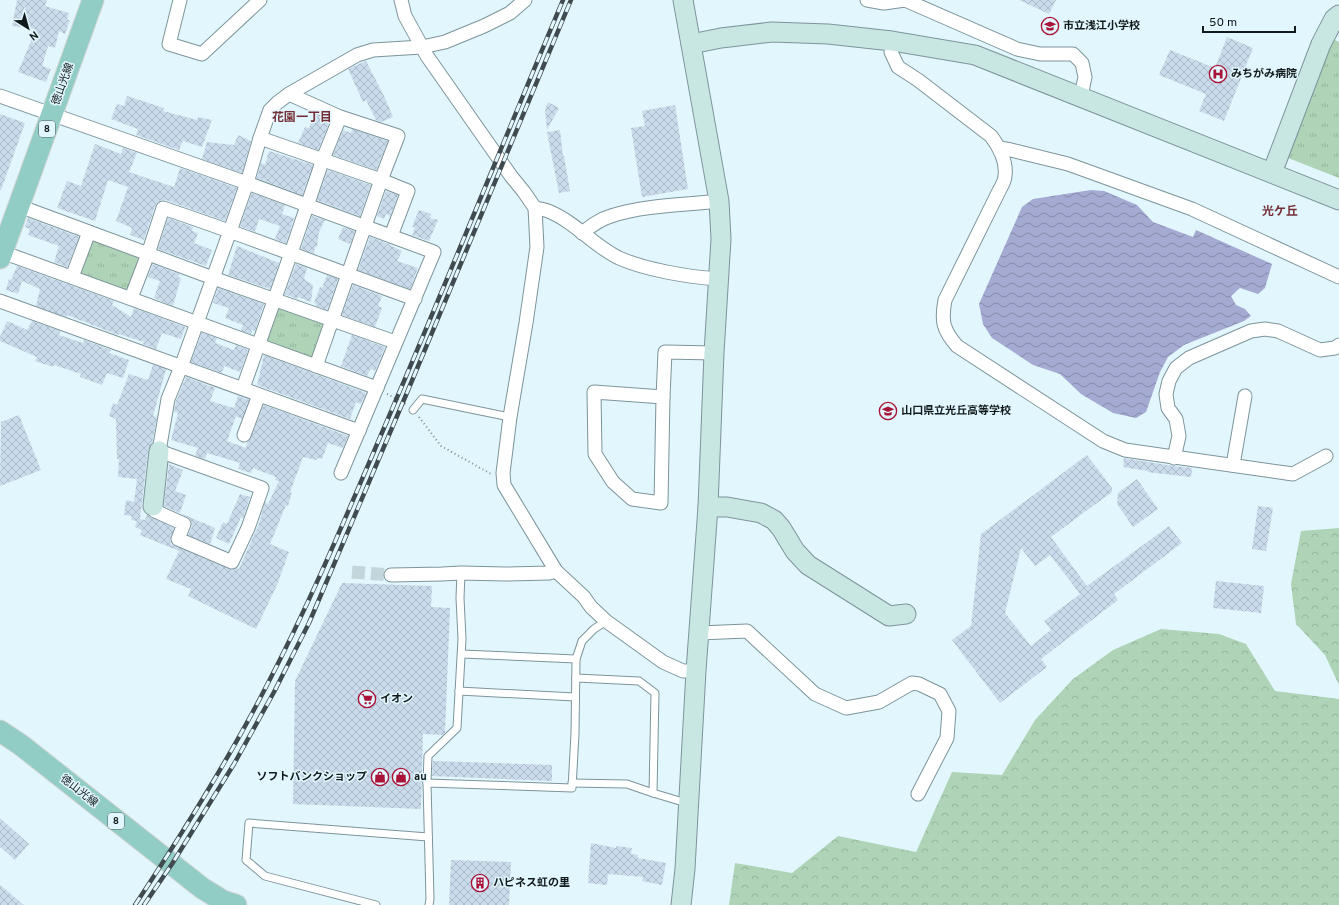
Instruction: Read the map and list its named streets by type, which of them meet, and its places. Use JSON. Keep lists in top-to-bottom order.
{
  "streets": {
    "main road": ["徳山光線", "8"]
  },
  "districts": ["花園一丁目", "光ケ丘"],
  "places": {
    "school or university": ["市立浅江小学校", "山口県立光丘高等学校"],
    "hospital": ["みちがみ病院"],
    "supermarket": ["イオン"],
    "shop": ["ソフトバンクショップ", "au"],
    "building": ["ハピネス虹の里"]
  },
  "scale_bar": "50 m",
  "north": "bottom right"
}
